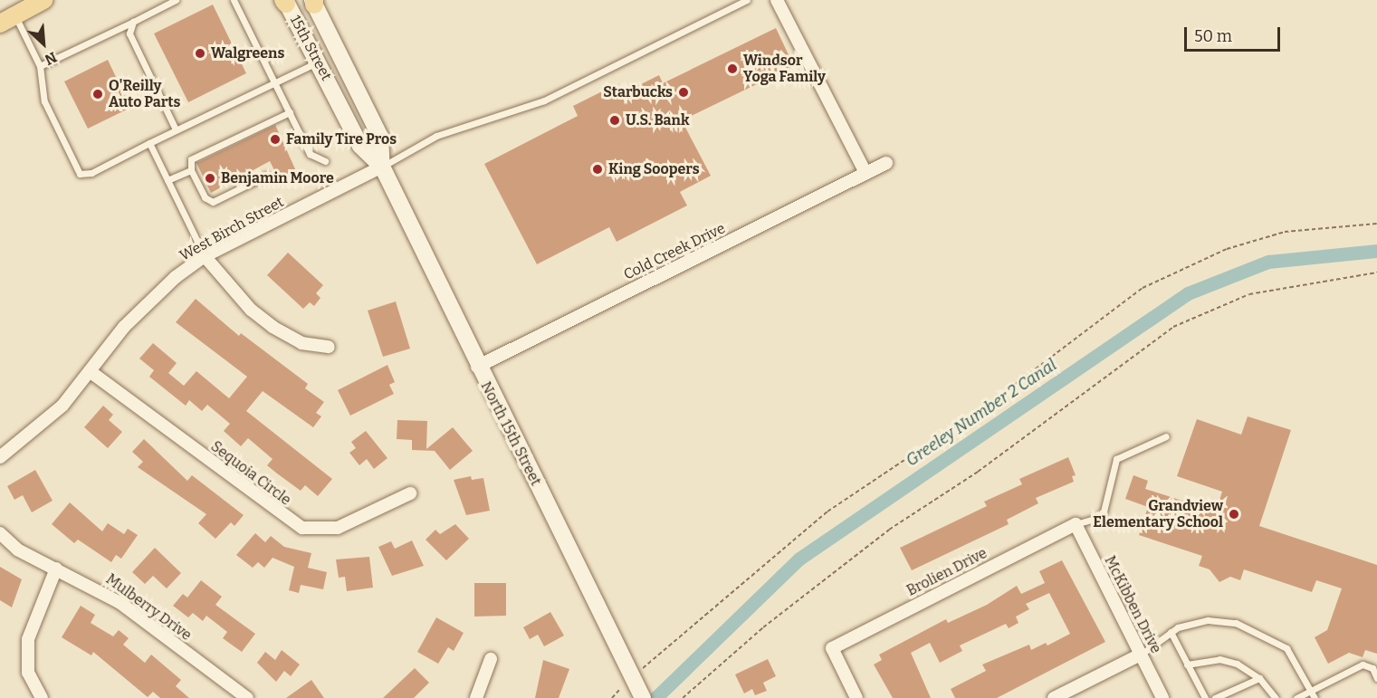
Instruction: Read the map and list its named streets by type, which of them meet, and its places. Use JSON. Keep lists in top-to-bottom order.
{
  "streets": {
    "street": [
      "15th Street",
      "West Birch Street",
      "Cold Creek Drive",
      "North 15th Street",
      "Sequoia Circle",
      "Brolien Drive",
      "McKibben Drive",
      "Mulberry Drive"
    ]
  },
  "crossings": [
    ["15th Street", "North 15th Street"],
    ["West Birch Street", "North 15th Street"],
    ["West Birch Street", "Sequoia Circle"],
    ["Cold Creek Drive", "North 15th Street"],
    ["Brolien Drive", "McKibben Drive"]
  ],
  "water": ["Greeley Number 2 Canal"],
  "places": [
    "Walgreens",
    "Windsor Yoga Family",
    "Starbucks",
    "O'Reilly Auto Parts",
    "U.S. Bank",
    "Family Tire Pros",
    "King Soopers",
    "Benjamin Moore",
    "Grandview Elementary School"
  ],
  "scale_bar": "50 m",
  "north": "bottom right"
}
